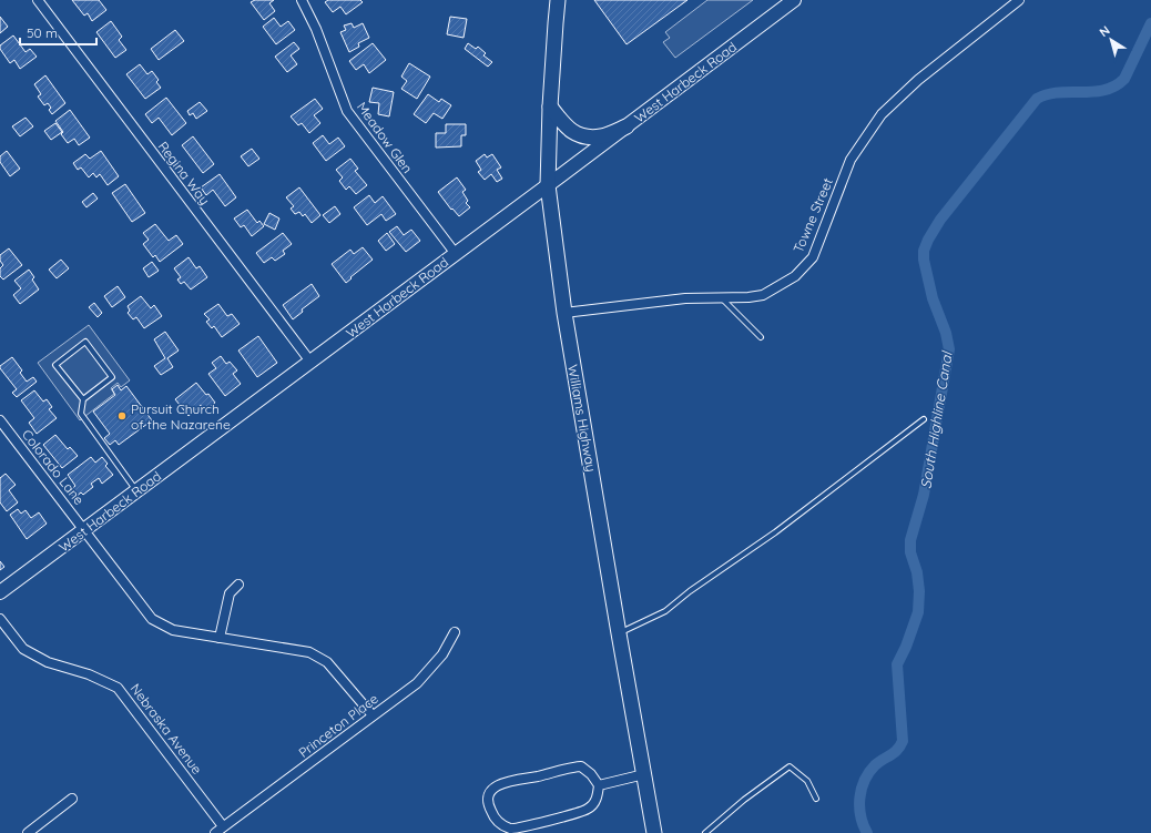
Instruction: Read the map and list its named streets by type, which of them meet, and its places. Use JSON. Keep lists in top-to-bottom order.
{
  "streets": {
    "main road": ["Williams Highway"],
    "street": [
      "West Harbeck Road",
      "Meadow Glen",
      "Regina Way",
      "Towne Street",
      "Colorado Lane",
      "Princeton Place",
      "Nebraska Avenue"
    ]
  },
  "crossings": [
    ["West Harbeck Road", "Meadow Glen"],
    ["West Harbeck Road", "Regina Way"],
    ["West Harbeck Road", "Williams Highway"],
    ["West Harbeck Road", "Colorado Lane"],
    ["Towne Street", "Williams Highway"],
    ["Colorado Lane", "Princeton Place"],
    ["Princeton Place", "Nebraska Avenue"]
  ],
  "water": ["South Highline Canal"],
  "places": ["Pursuit Church of the Nazarene"],
  "scale_bar": "50 m",
  "north": "top left"
}
